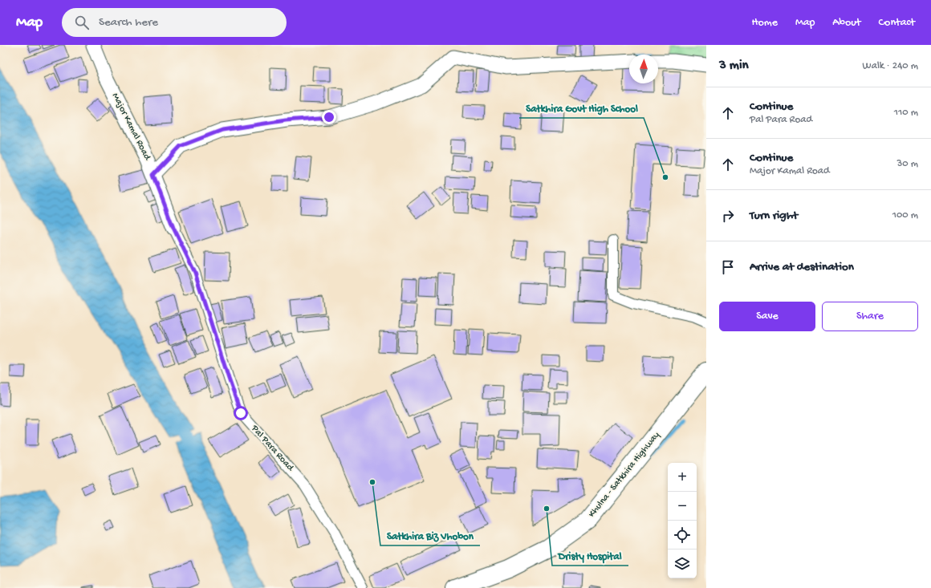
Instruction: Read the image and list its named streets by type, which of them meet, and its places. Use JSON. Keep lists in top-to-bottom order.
{
  "streets": {
    "highway": ["Khulna - Satkhira Highway"],
    "street": ["Major Kamal Road", "Pal Para Road"]
  },
  "crossings": [
    ["Major Kamal Road", "Pal Para Road"]
  ],
  "places": ["Satkhira Govt High School", "Satkhira Biz Vhobon", "Dristy Hospital"],
  "north": "top",
  "page": {
    "header": "Map",
    "search": "Search here",
    "nav": [
      "Home",
      "Map",
      "About",
      "Contact"
    ],
    "heading": ["3 min", "Walk · 240 m"],
    "list": [
      ["Continue", "Pal Para Road", "110 m"],
      ["Continue", "Major Kamal Road", "30 m"],
      ["Turn right", "100 m"],
      "Arrive at destination"
    ],
    "buttons": ["Save", "Share"],
    "map_buttons": ["+", "−"]
  }
}
